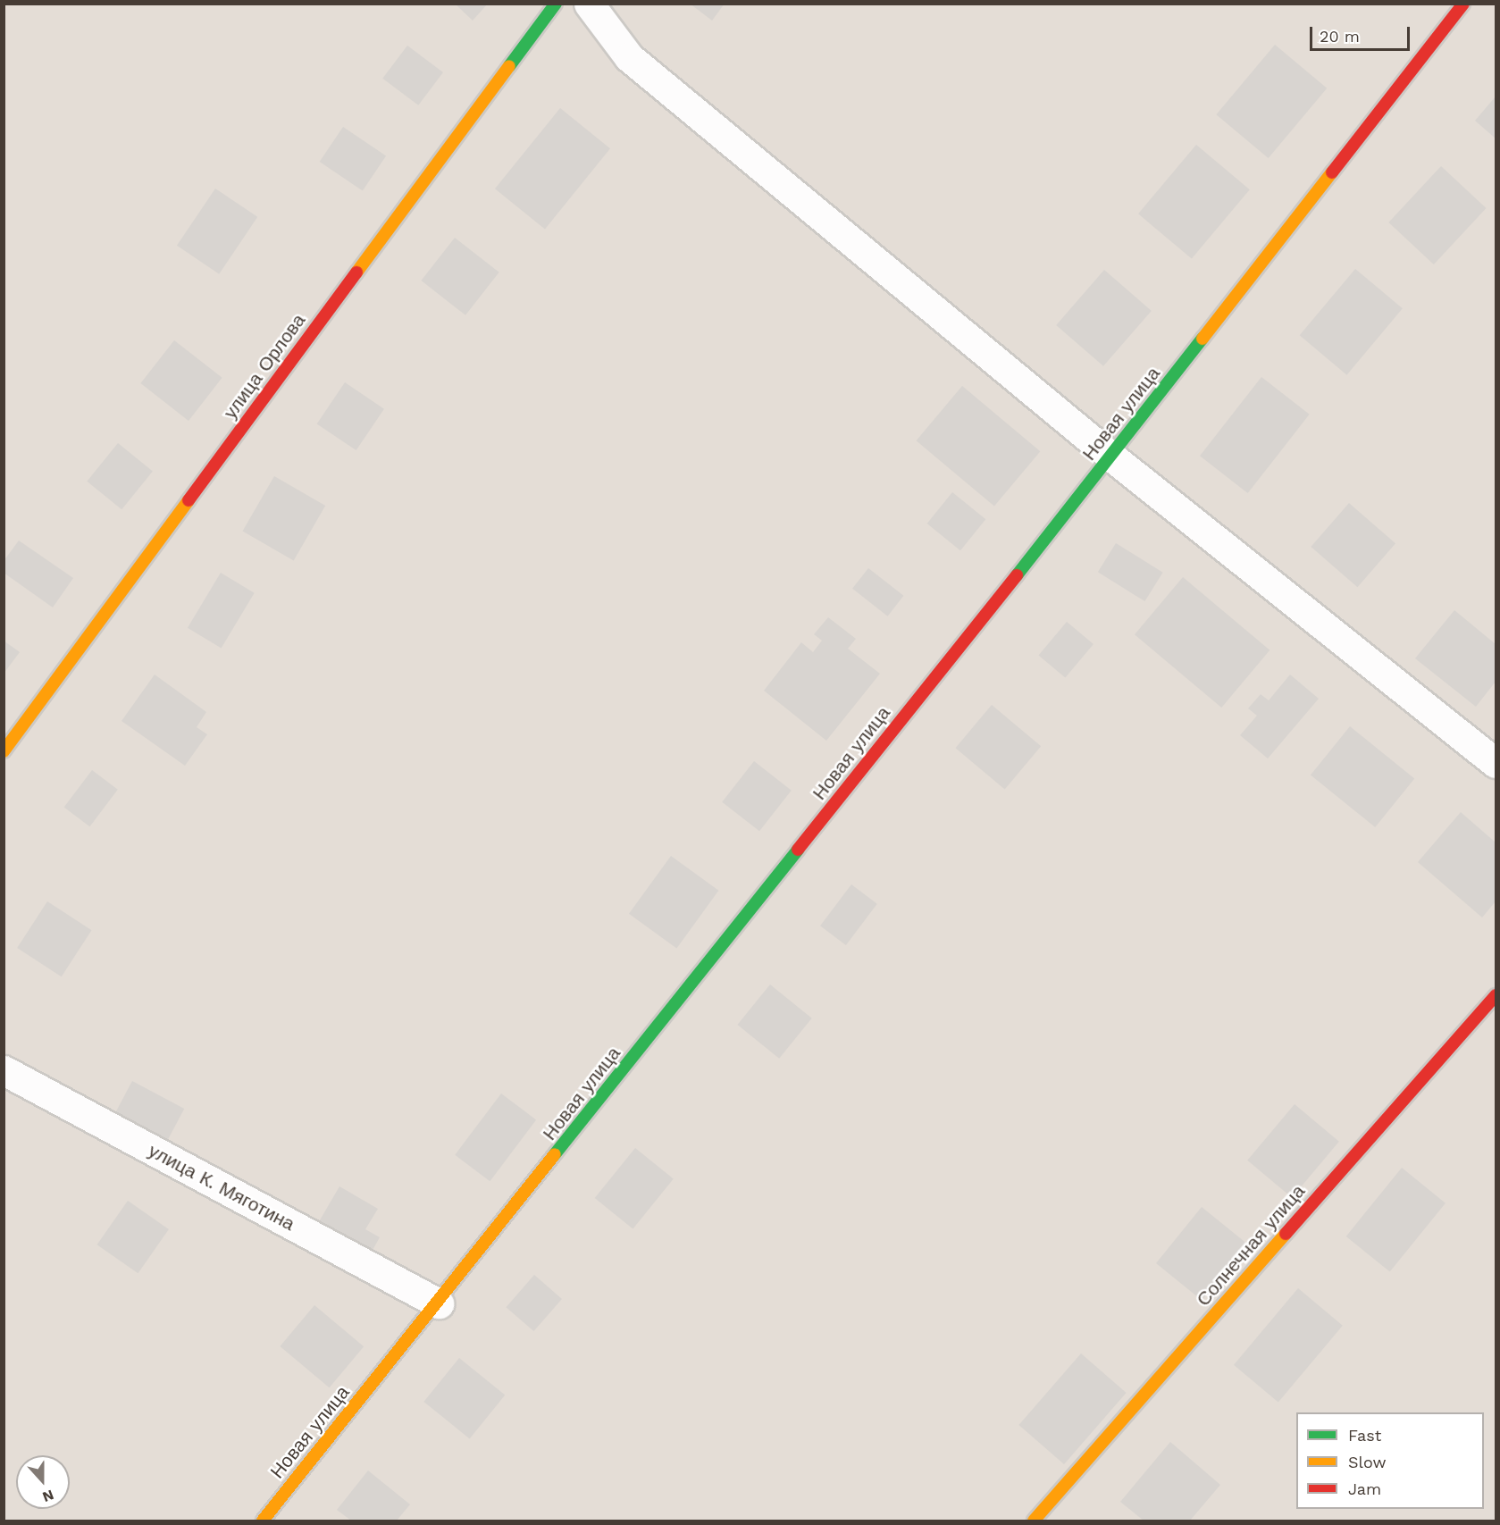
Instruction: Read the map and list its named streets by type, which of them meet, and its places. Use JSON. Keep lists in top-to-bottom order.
{
  "streets": {
    "street": [
      "улица Орлова",
      "Новая улица",
      "улица К. Мяготина",
      "Солнечная улица"
    ]
  },
  "crossings": [
    ["Новая улица", "улица К. Мяготина"]
  ],
  "legend": ["Fast", "Slow", "Jam"],
  "scale_bar": "20 m",
  "north": "bottom"
}
